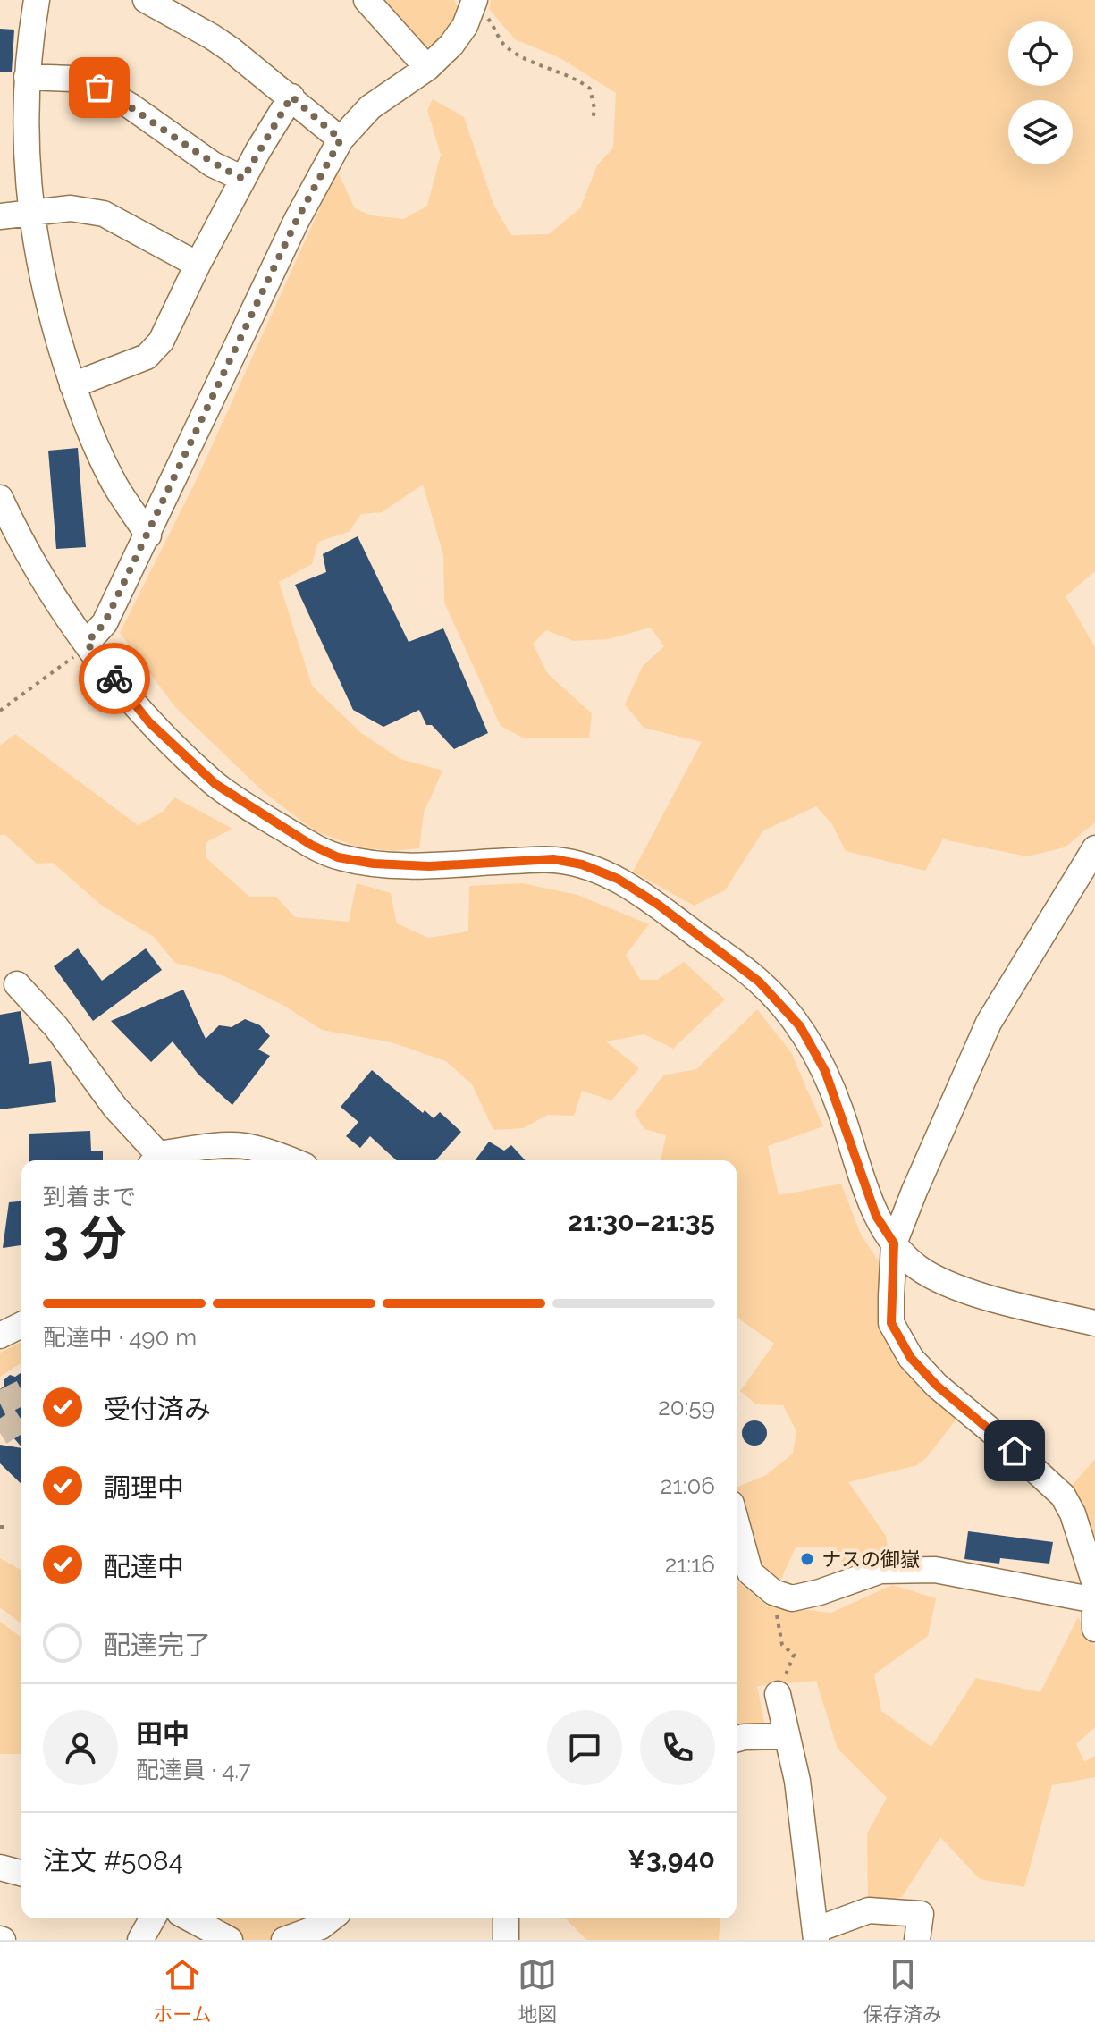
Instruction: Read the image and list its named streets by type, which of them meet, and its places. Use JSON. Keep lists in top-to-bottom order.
{
  "places": ["ナスの御嶽"],
  "page": {
    "heading": ["3 分", "到着まで", "21:30–21:35"],
    "panel": [
      "田中",
      "配達員 · 4.7",
      "注文 #5084",
      "¥3,940"
    ],
    "bar": "配達中 · 490 m",
    "list": [
      ["受付済み", "20:59"],
      ["調理中", "21:06"],
      ["配達中", "21:16"],
      "配達完了"
    ],
    "tabs": ["ホーム", "地図", "保存済み"]
  }
}
